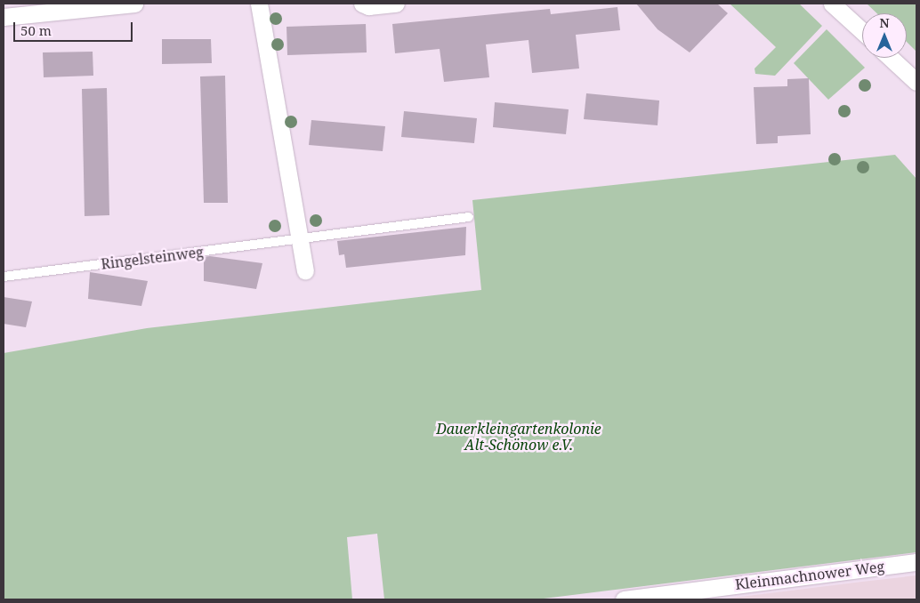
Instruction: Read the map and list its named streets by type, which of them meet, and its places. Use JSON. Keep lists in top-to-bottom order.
{
  "streets": {
    "street": ["Kleinmachnower Weg"],
    "lane": ["Ringelsteinweg"]
  },
  "parks": ["Dauerkleingartenkolonie Alt-Schönow e.V."],
  "scale_bar": "50 m",
  "north": "top"
}
